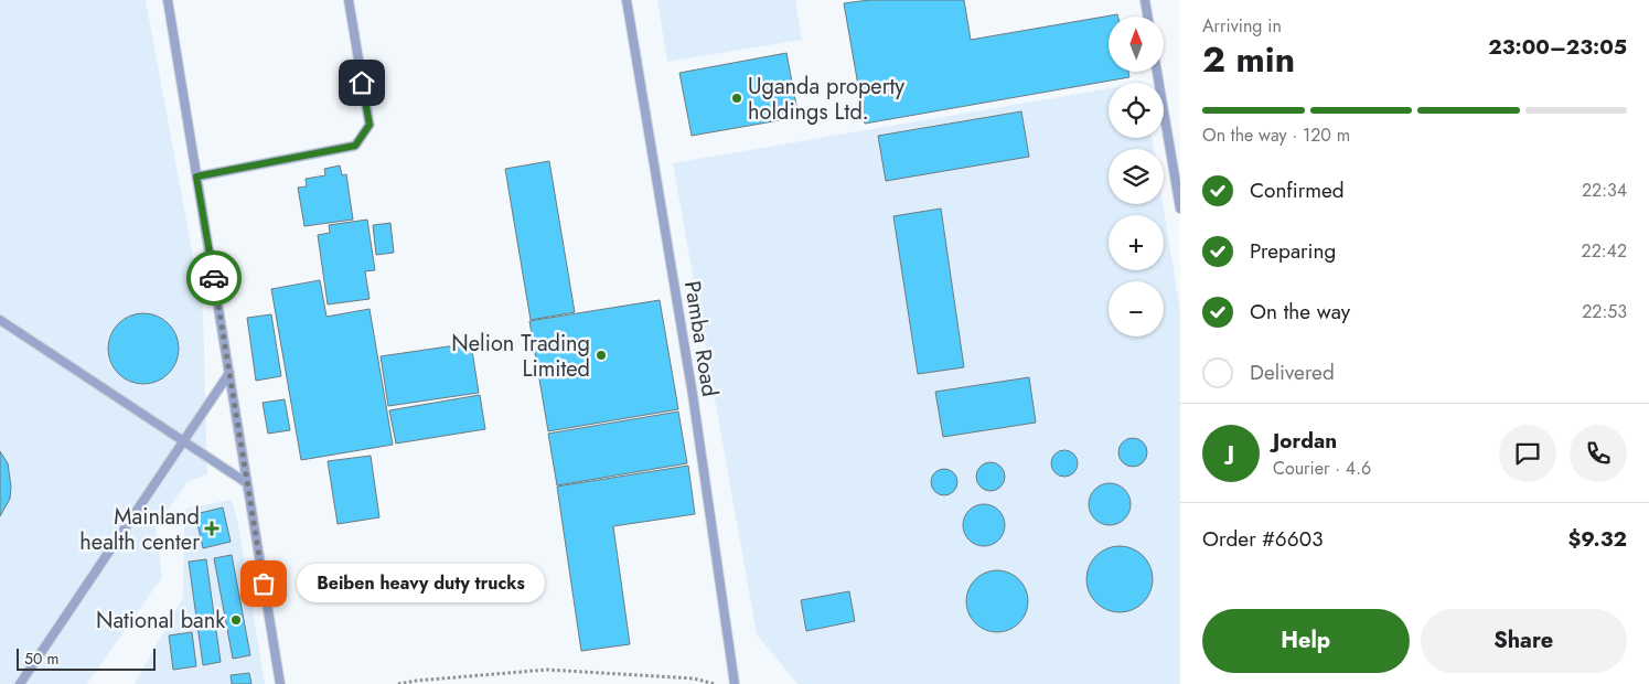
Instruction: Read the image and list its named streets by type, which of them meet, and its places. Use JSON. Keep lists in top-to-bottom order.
{
  "streets": {
    "lane": ["Pamba Road"]
  },
  "places": {
    "other": [
      "Uganda property holdings Ltd.",
      "Nelion Trading Limited",
      "Beiben heavy duty trucks",
      "National bank"
    ],
    "health": ["Mainland health center"]
  },
  "scale_bar": "50 m",
  "north": "top",
  "page": {
    "heading": ["2 min", "Arriving in", "23:00–23:05"],
    "panel": [
      "Jordan",
      "Courier · 4.6",
      "Order #6603",
      "$9.32"
    ],
    "map_buttons": ["+", "−"],
    "bar": "On the way · 120 m",
    "list": [
      ["Confirmed", "22:34"],
      ["Preparing", "22:42"],
      ["On the way", "22:53"],
      "Delivered"
    ],
    "round": "J",
    "bubble": "Beiben heavy duty trucks",
    "buttons": ["Help", "Share"],
    "scale": "50 m"
  }
}
